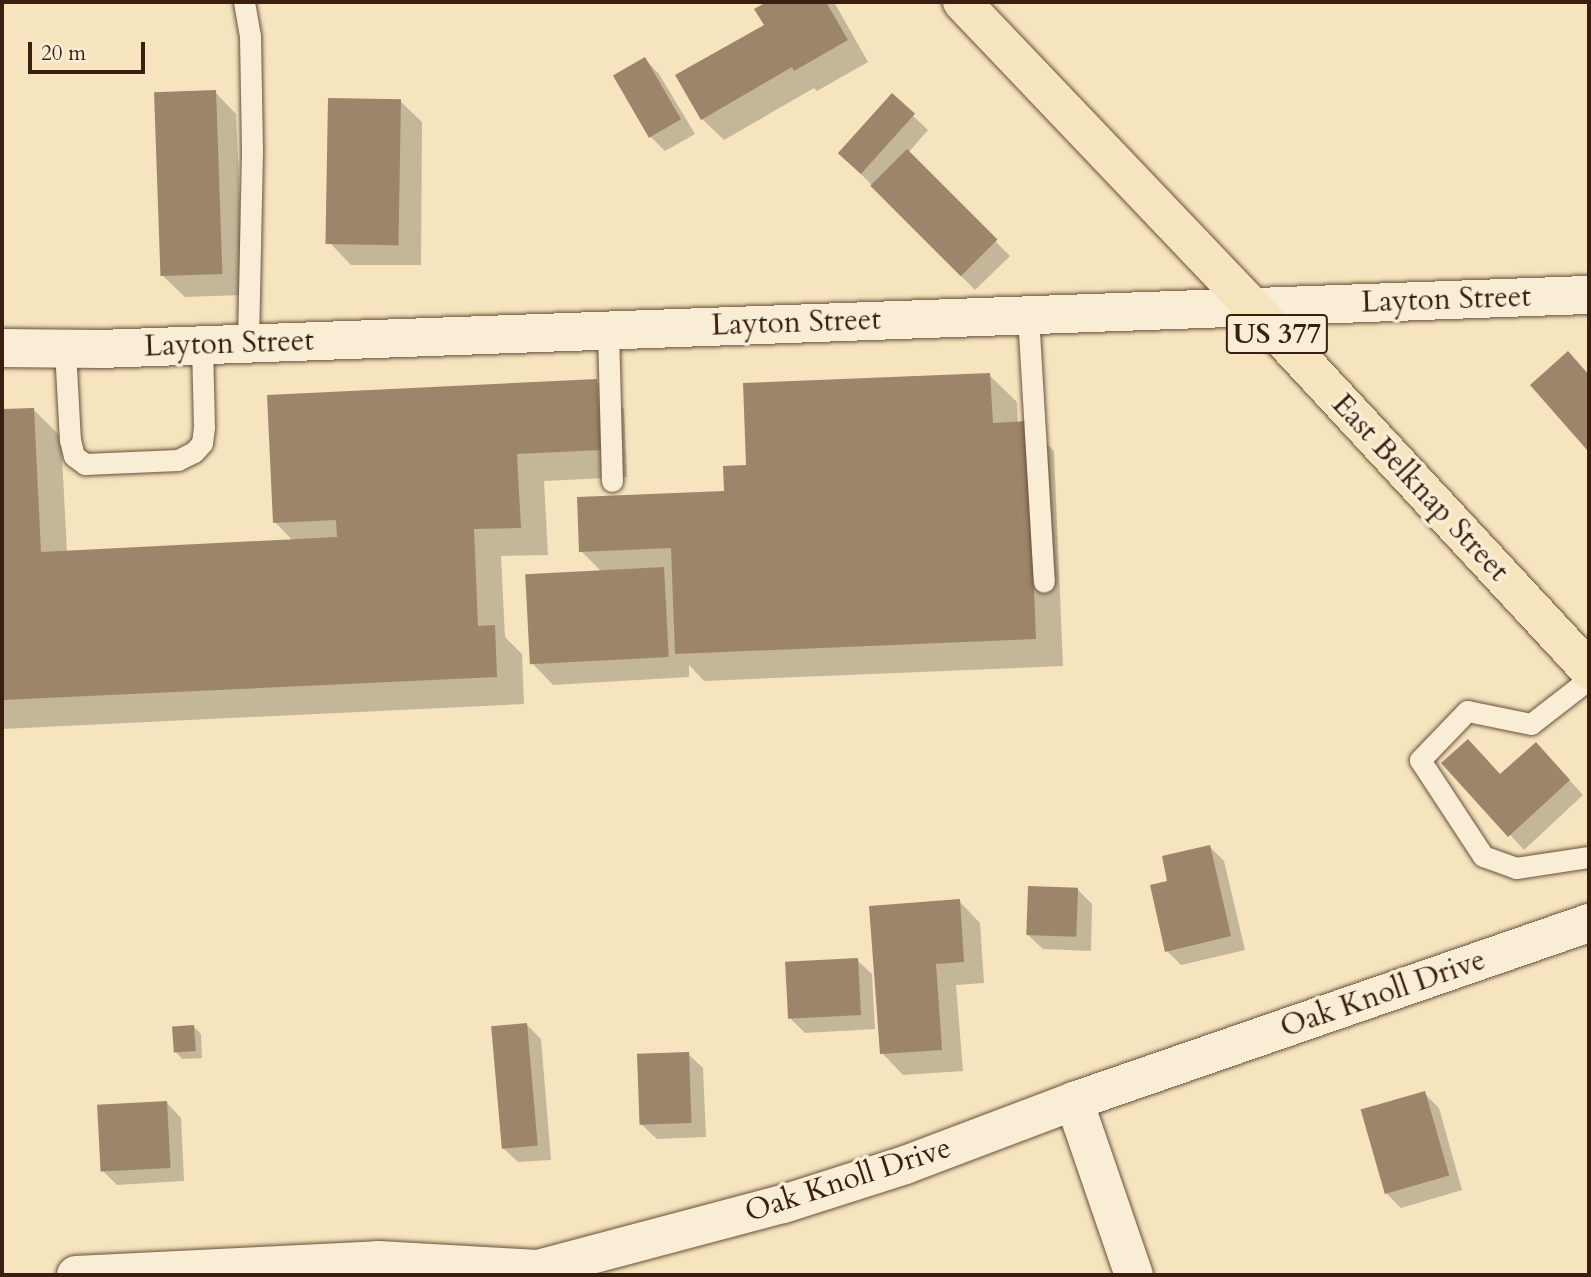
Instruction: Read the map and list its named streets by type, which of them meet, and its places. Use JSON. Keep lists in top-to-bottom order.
{
  "streets": {
    "main road": ["US 377", "East Belknap Street"],
    "street": ["Layton Street", "Oak Knoll Drive"]
  },
  "crossings": [
    ["Layton Street", "East Belknap Street"]
  ],
  "scale_bar": "20 m"
}
